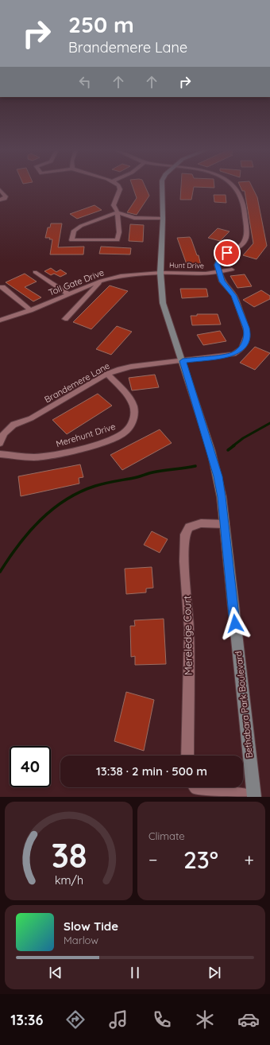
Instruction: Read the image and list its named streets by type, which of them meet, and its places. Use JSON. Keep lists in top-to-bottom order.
{
  "streets": {
    "street": [
      "Hunt Drive",
      "Toll Gate Drive",
      "Brandemere Lane",
      "Merehunt Drive",
      "Mereledge Court",
      "Bethabara Park Boulevard"
    ]
  },
  "crossings": [
    ["Hunt Drive", "Toll Gate Drive"],
    ["Hunt Drive", "Brandemere Lane"],
    ["Hunt Drive", "Bethabara Park Boulevard"],
    ["Toll Gate Drive", "Bethabara Park Boulevard"],
    ["Brandemere Lane", "Merehunt Drive"],
    ["Brandemere Lane", "Bethabara Park Boulevard"],
    ["Mereledge Court", "Bethabara Park Boulevard"]
  ],
  "page": {
    "turn": ["250 m", "Brandemere Lane"],
    "limit": "40",
    "trip": "13:38 · 2 min · 500 m",
    "tile": "Climate",
    "heat": ["−", "23°", "+"],
    "song": ["Slow Tide", "Marlow"],
    "tabs": "13:36",
    "gauge": ["38", "km/h"]
  }
}
